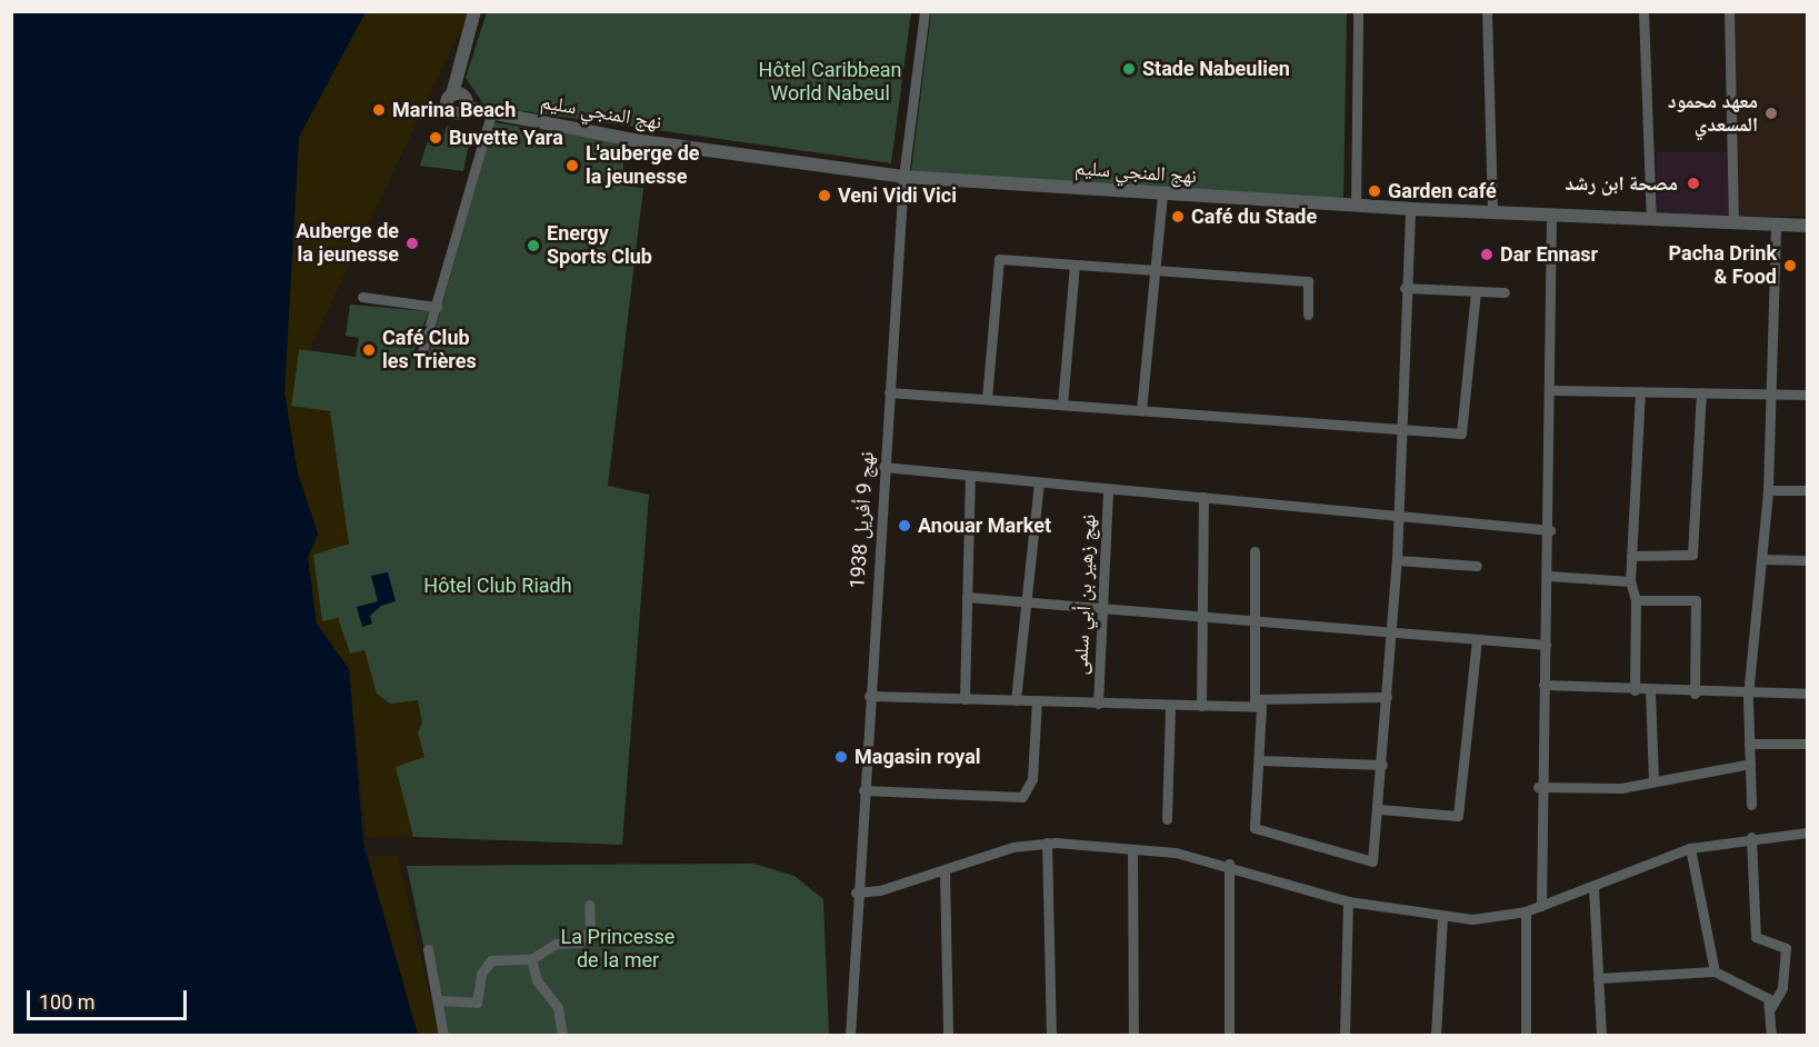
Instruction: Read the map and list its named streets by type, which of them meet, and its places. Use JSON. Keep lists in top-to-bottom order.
{
  "streets": {
    "street": ["نهج المنجي سليم", "نهج 9 أفريل 1938", "نهج زهير بن أبي سلمى"]
  },
  "crossings": [
    ["نهج المنجي سليم", "نهج 9 أفريل 1938"]
  ],
  "parks": ["Hôtel Caribbean World Nabeul", "Hôtel Club Riadh", "La Princesse de la mer"],
  "places": [
    "Stade Nabeulien",
    "Marina Beach",
    "معهد محمود المسعدي",
    "Buvette Yara",
    "L'auberge de la jeunesse",
    "مصحة ابن رشد",
    "Garden café",
    "Veni Vidi Vici",
    "Café du Stade",
    "Auberge de la jeunesse",
    "Energy Sports Club",
    "Dar Ennasr",
    "Pacha Drink & Food",
    "Café Club les Trières",
    "Anouar Market",
    "Magasin royal"
  ],
  "scale_bar": "100 m"
}
